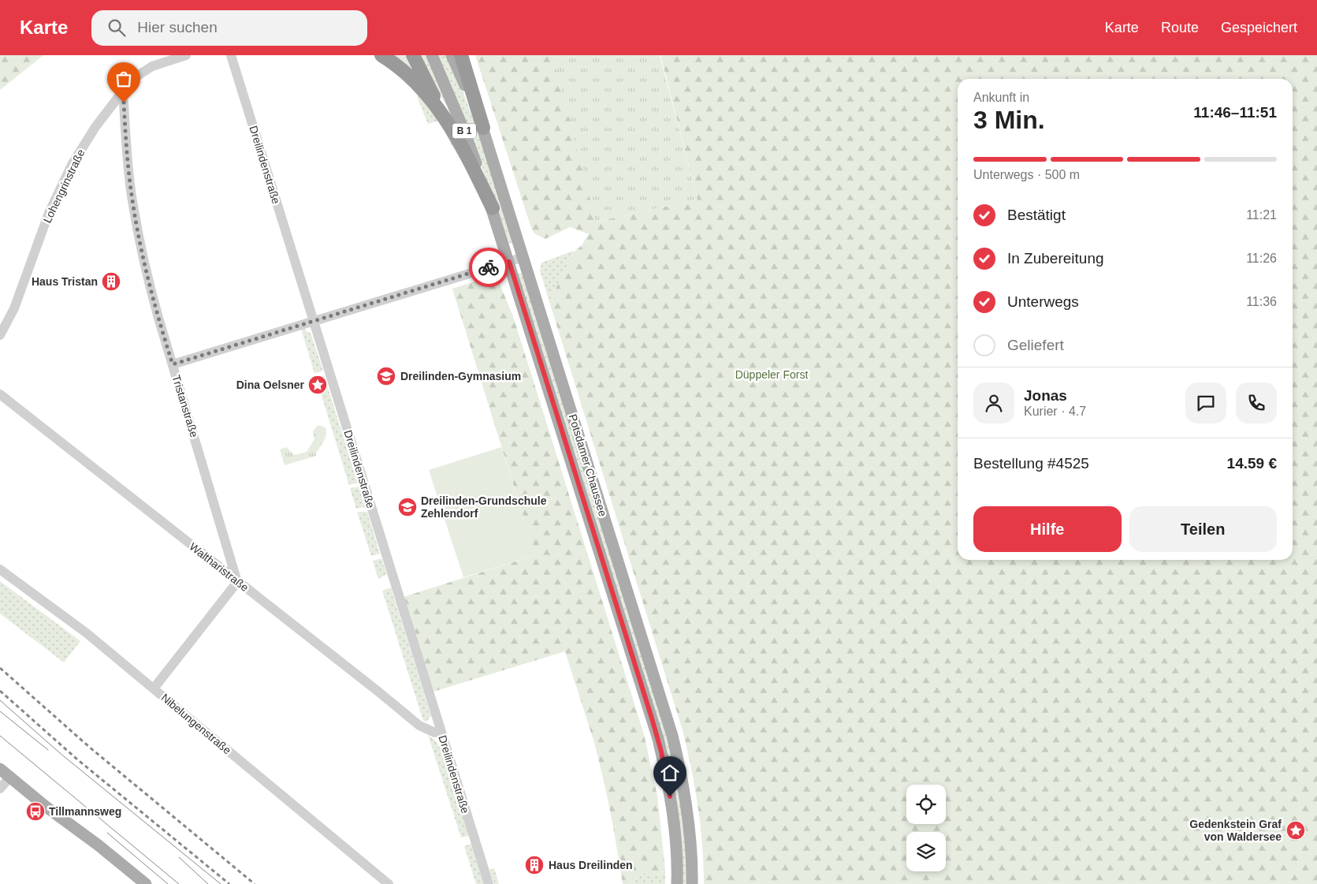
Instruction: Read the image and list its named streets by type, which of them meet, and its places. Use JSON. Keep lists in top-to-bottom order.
{
  "streets": {
    "main road": ["B 1", "Potsdamer Chaussee"],
    "street": [
      "Dreilindenstraße",
      "Lohengrinstraße",
      "Tristanstraße",
      "Waltharistraße",
      "Nibelungenstraße"
    ]
  },
  "crossings": [
    ["Dreilindenstraße", "Waltharistraße"],
    ["Lohengrinstraße", "Tristanstraße"],
    ["Tristanstraße", "Waltharistraße"]
  ],
  "parks": ["Düppeler Forst"],
  "places": {
    "building": ["Haus Tristan", "Haus Dreilinden"],
    "school or university": ["Dreilinden-Gymnasium", "Dreilinden-Grundschule Zehlendorf"],
    "place": ["Dina Oelsner", "Gedenkstein Graf von Waldersee"],
    "bus stop": ["Tillmannsweg"]
  },
  "page": {
    "header": "Karte",
    "search": "Hier suchen",
    "nav": ["Karte", "Route", "Gespeichert"],
    "heading": ["3 Min.", "Ankunft in", "11:46–11:51"],
    "panel": [
      "Jonas",
      "Kurier · 4.7",
      "Bestellung #4525",
      "14.59 €"
    ],
    "bar": "Unterwegs · 500 m",
    "list": [
      ["Bestätigt", "11:21"],
      ["In Zubereitung", "11:26"],
      ["Unterwegs", "11:36"],
      "Geliefert"
    ],
    "buttons": ["Hilfe", "Teilen"]
  }
}
